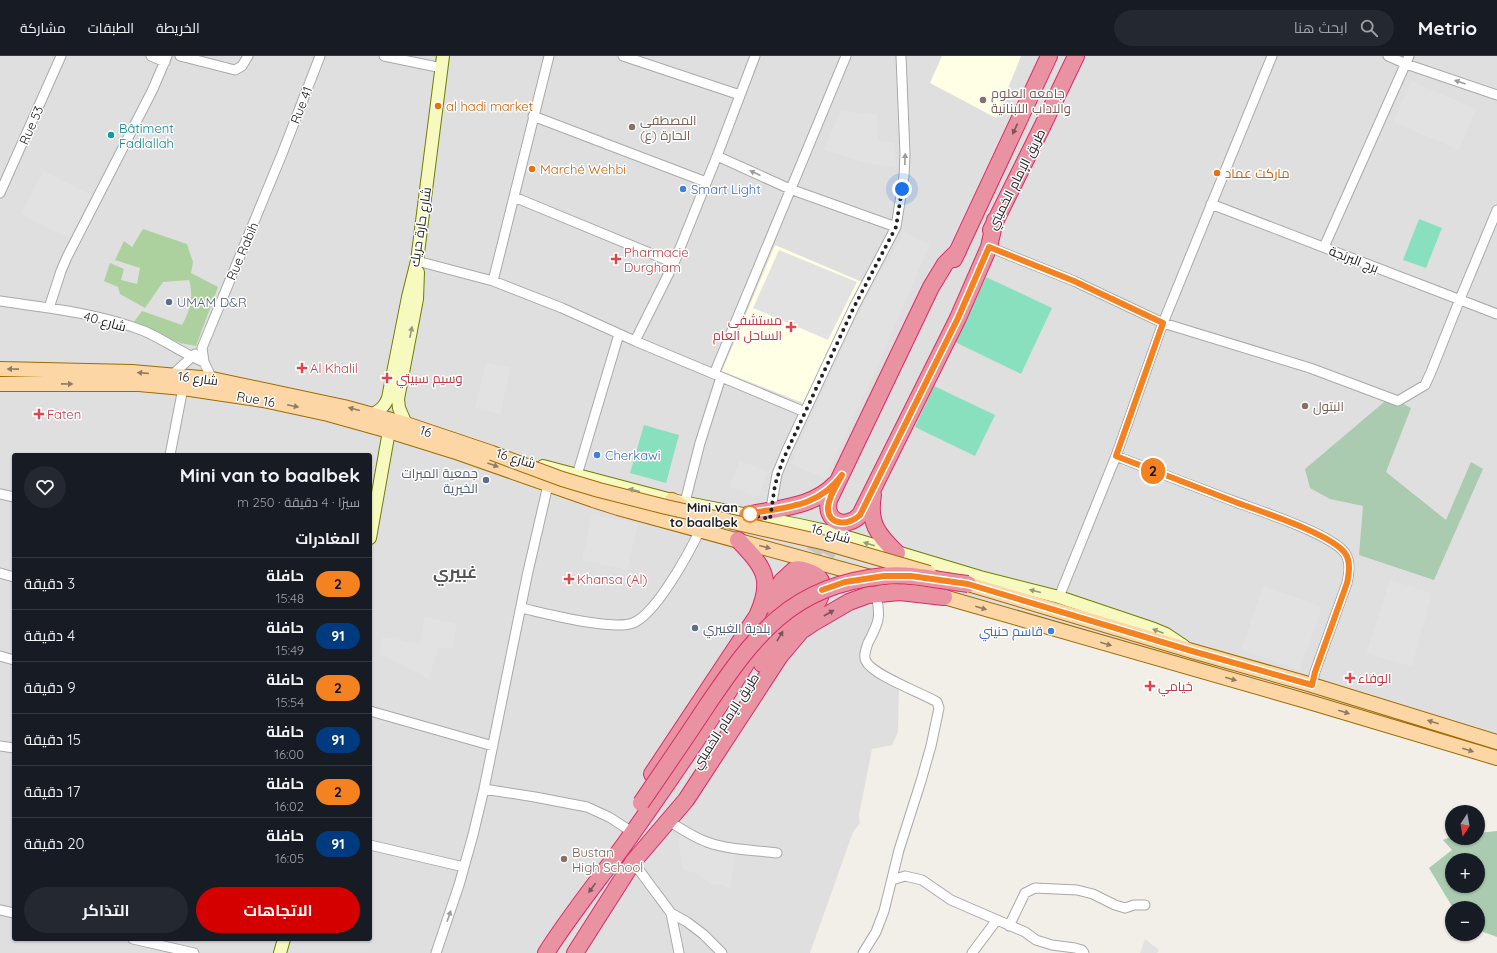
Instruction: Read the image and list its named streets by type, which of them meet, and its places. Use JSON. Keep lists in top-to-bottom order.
{
  "streets": {
    "highway": ["طريق الإمام الخميني"],
    "main road": ["شارع 16", "Rue 16", "16"],
    "street": [
      "Rue 41",
      "Rue 53",
      "شارع حارة حريك",
      "Rue Rabih",
      "برج البرنجة",
      "شارع 40"
    ]
  },
  "crossings": [
    ["Rue 41", "Rue Rabih"],
    ["شارع 16", "Rue 16"],
    ["شارع 16", "16"],
    ["Rue 16", "16"]
  ],
  "one_way": ["Rue 16"],
  "districts": ["غبيري"],
  "places": {
    "other": [
      "جامعه العلوم والاداب اللبنانية",
      "al hadi market",
      "المصطفى الحارة (ع)",
      "Bâtiment Fadlallah",
      "Marché Wehbi",
      "ماركت عماد",
      "Smart Light",
      "UMAM D&R",
      "البتول",
      "Cherkawi",
      "جمعية المبرات الخيرية",
      "Mini van to baalbek",
      "بلدية الغبيري",
      "قاسم حنيني",
      "Bustan High School"
    ],
    "health": [
      "Pharmacie Durgham",
      "مستشفى الساحل العام",
      "Al Khalil",
      "وسيم سبيتي",
      "Faten",
      "Khansa (Al)",
      "الوفاء",
      "خيامي"
    ]
  },
  "lines": ["bus line 2"],
  "north": "bottom",
  "page": {
    "header": "Metrio",
    "search": "ابحث هنا",
    "nav": ["الخريطة", "الطبقات", "مشاركة"],
    "on_map": "2",
    "heading": [
      ["Mini van to baalbek", "سيرًا · 4 دقيقة · 250 m"],
      "المغادرات"
    ],
    "list": [
      {
        "mark": "2",
        "name": "حافلة",
        "note": "15:48",
        "value": "3 دقيقة"
      },
      {
        "mark": "91",
        "name": "حافلة",
        "note": "15:49",
        "value": "4 دقيقة"
      },
      {
        "mark": "2",
        "name": "حافلة",
        "note": "15:54",
        "value": "9 دقيقة"
      },
      {
        "mark": "91",
        "name": "حافلة",
        "note": "16:00",
        "value": "15 دقيقة"
      },
      {
        "mark": "2",
        "name": "حافلة",
        "note": "16:02",
        "value": "17 دقيقة"
      },
      {
        "mark": "91",
        "name": "حافلة",
        "note": "16:05",
        "value": "20 دقيقة"
      }
    ],
    "map_buttons": ["+", "−"],
    "buttons": ["الاتجاهات", "التذاكر"]
  }
}
